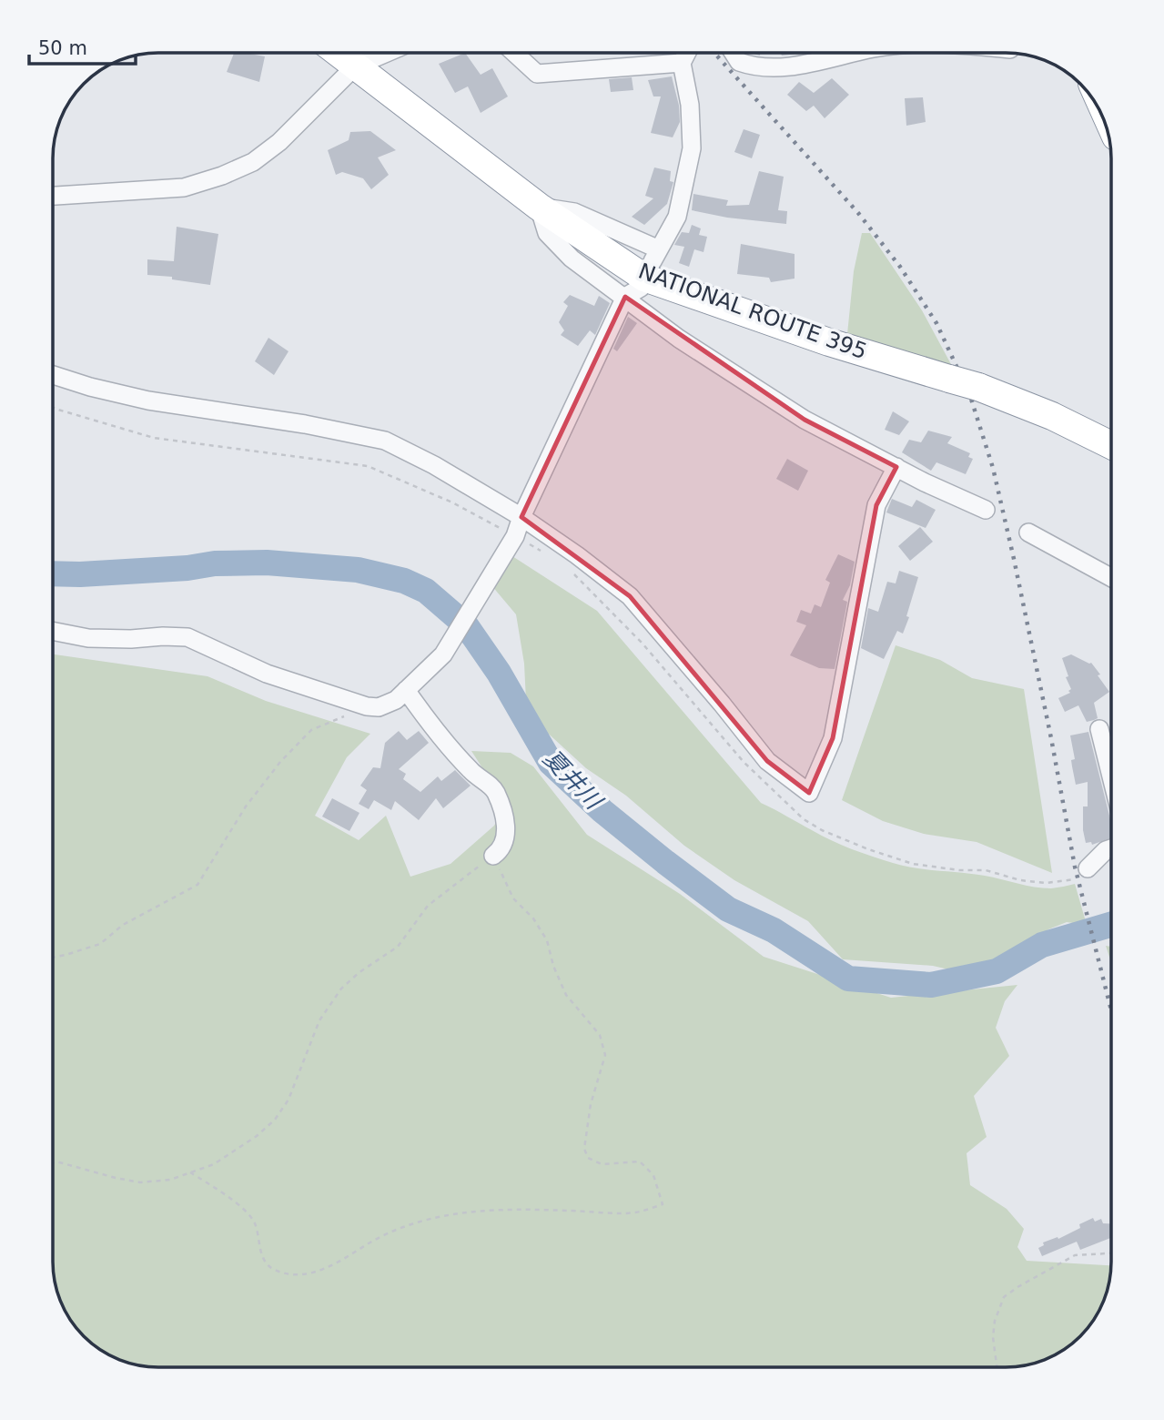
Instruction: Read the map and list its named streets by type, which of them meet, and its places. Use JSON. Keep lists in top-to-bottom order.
{
  "streets": {
    "highway": ["NATIONAL ROUTE 395"]
  },
  "water": ["夏井川"],
  "scale_bar": "50 m"
}
